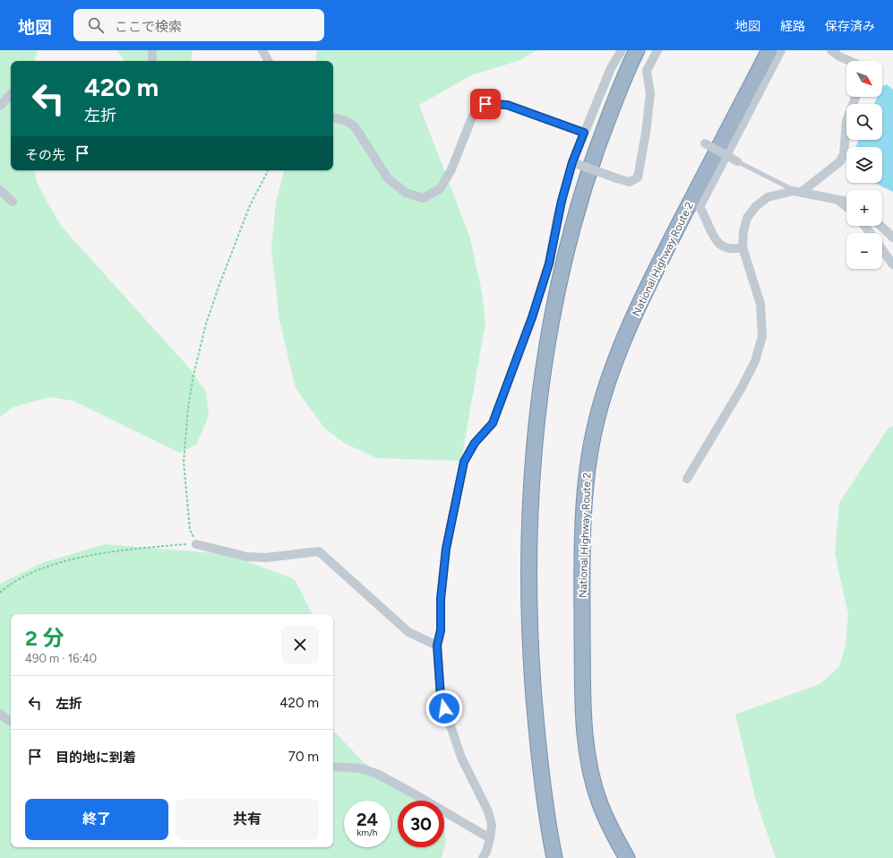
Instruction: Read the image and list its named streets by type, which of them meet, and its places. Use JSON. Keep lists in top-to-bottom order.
{
  "streets": {
    "highway": ["National Highway Route 2"]
  },
  "north": "bottom right",
  "page": {
    "header": "地図",
    "search": "ここで検索",
    "nav": ["地図", "経路", "保存済み"],
    "map_buttons": ["+", "−"],
    "turn": ["420 m", "左折"],
    "then": "その先",
    "heading": ["2 分", "490 m · 16:40"],
    "list": [
      {
        "name": "左折",
        "value": "420 m"
      },
      {
        "name": "目的地に到着",
        "value": "70 m"
      }
    ],
    "buttons": ["終了", "共有"],
    "speed": "24 km/h",
    "limit": "30"
  }
}
